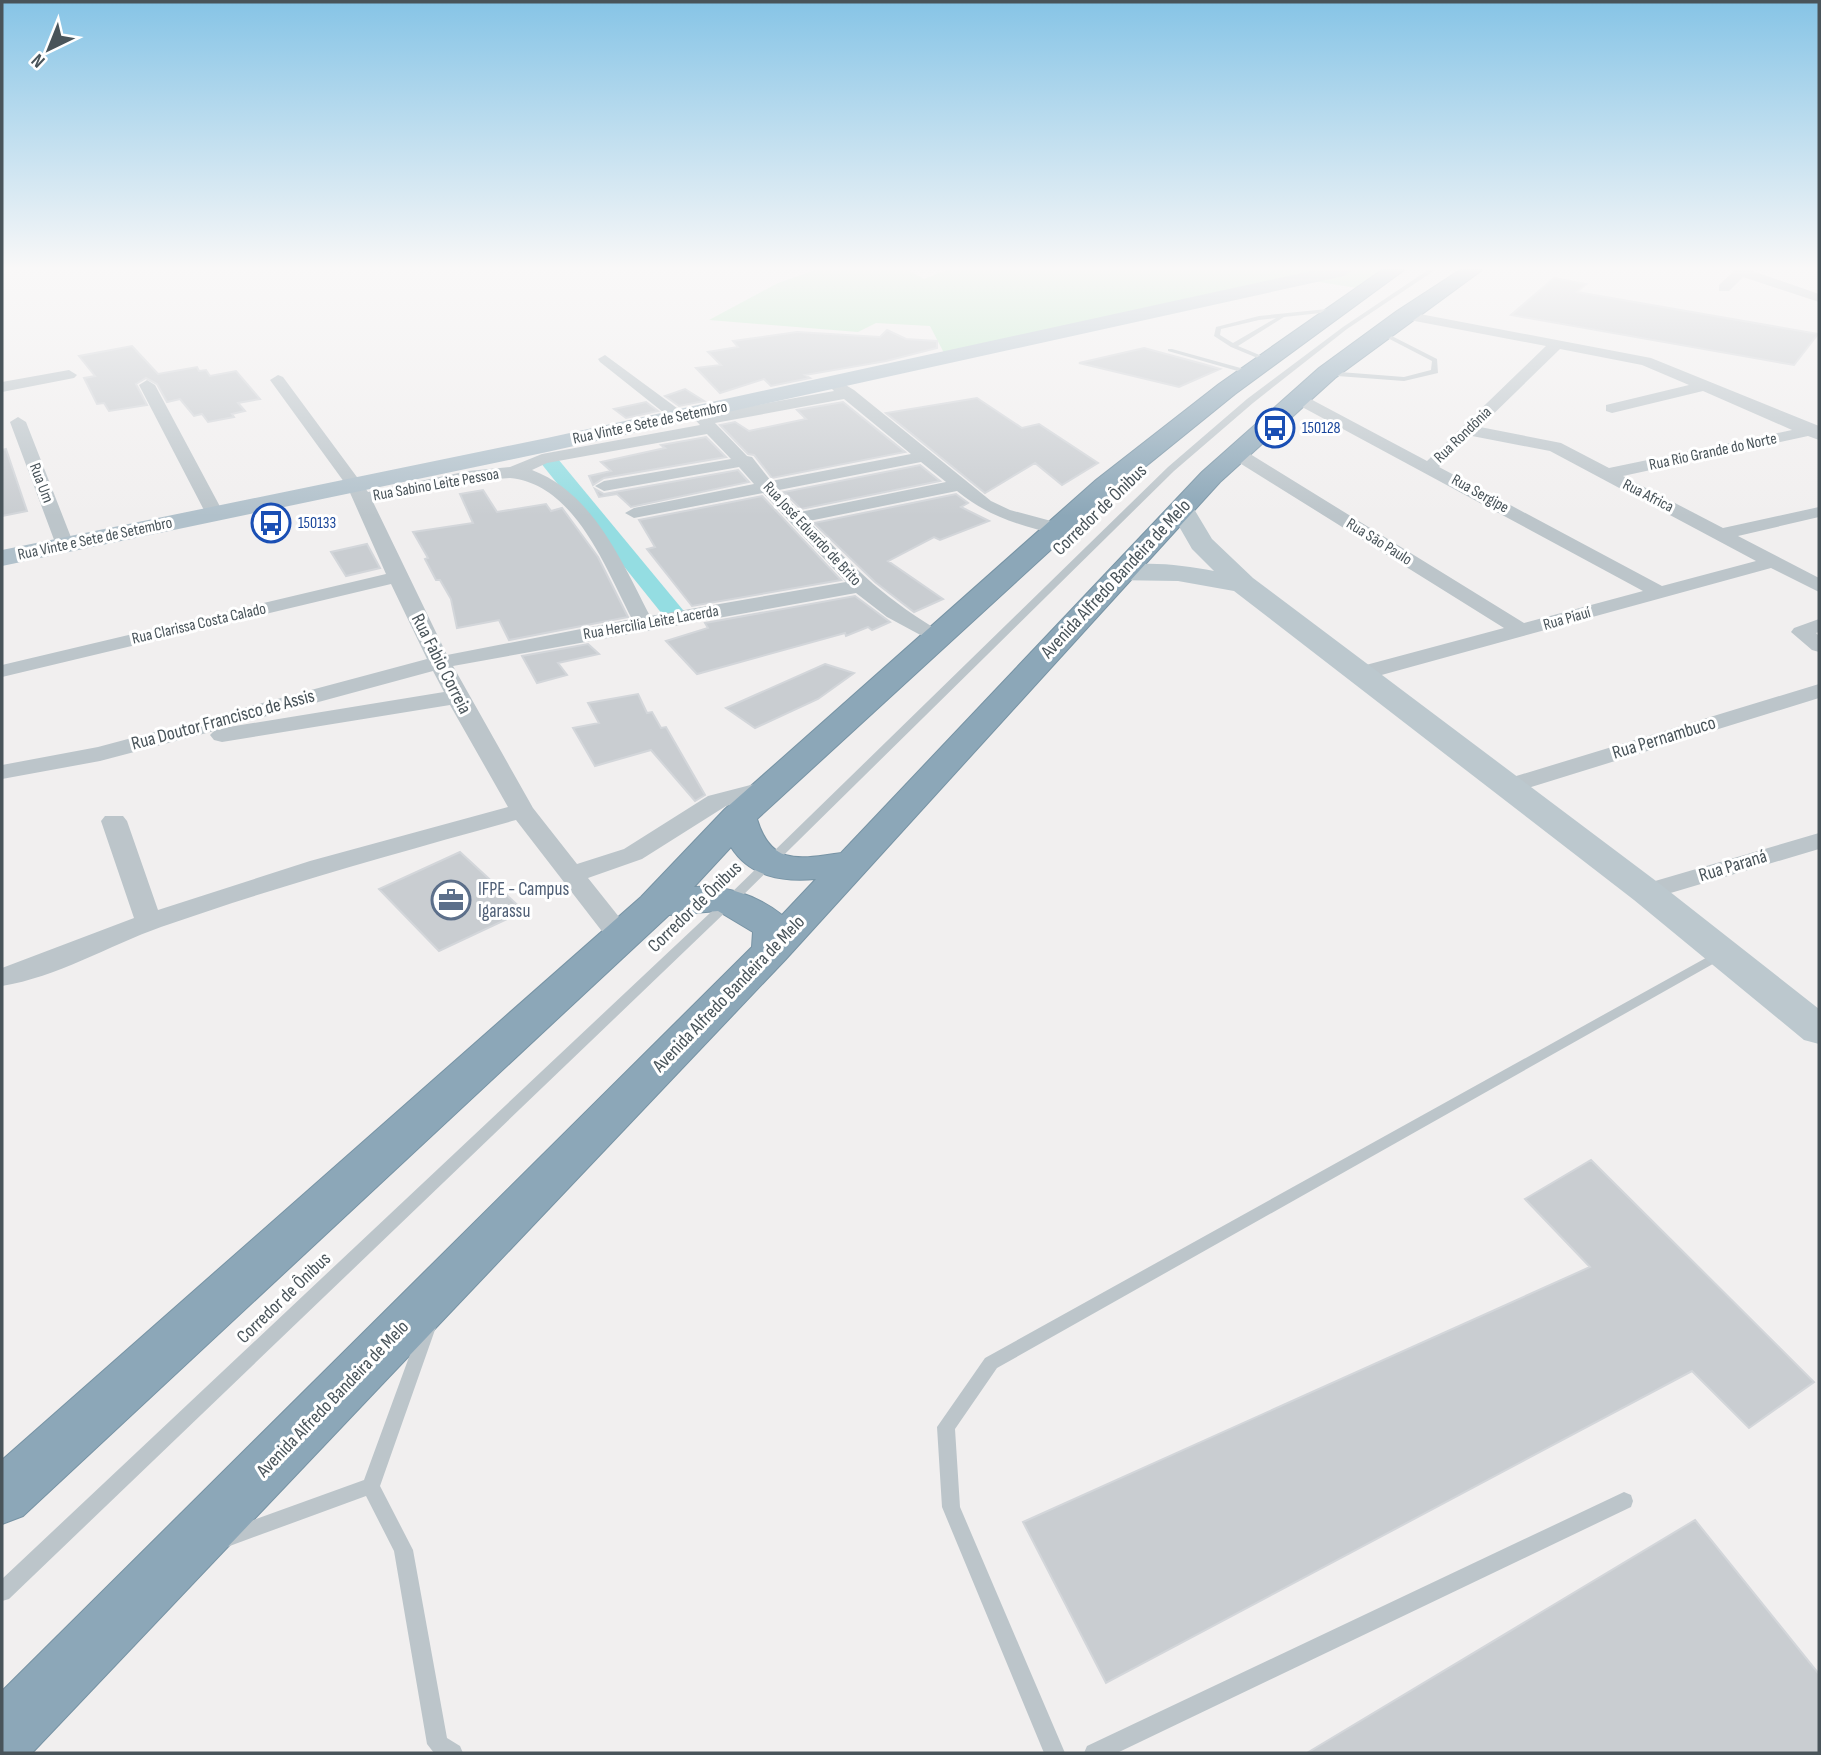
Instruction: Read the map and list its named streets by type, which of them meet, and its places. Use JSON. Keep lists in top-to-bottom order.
{
  "streets": {
    "highway": ["Avenida Alfredo Bandeira de Melo"],
    "main road": ["Rua Vinte e Sete de Setembro"],
    "street": [
      "Rua Rondônia",
      "Rua Rio Grande do Norte",
      "Rua Um",
      "Rua Sabino Leite Pessoa",
      "Rua Sergipe",
      "Rua Africa",
      "Rua José Eduardo de Brito",
      "Rua São Paulo",
      "Rua Piauí",
      "Rua Hercilia Leite Lacerda",
      "Rua Clarissa Costa Calado",
      "Rua Fabio Correia",
      "Rua Doutor Francisco de Assis",
      "Rua Pernambuco",
      "Rua Paraná"
    ],
    "lane": ["Corredor de Ônibus"]
  },
  "crossings": [
    ["Rua Vinte e Sete de Setembro", "Rua Um"],
    ["Rua Vinte e Sete de Setembro", "Rua Sabino Leite Pessoa"],
    ["Rua Vinte e Sete de Setembro", "Rua José Eduardo de Brito"],
    ["Rua Vinte e Sete de Setembro", "Rua Fabio Correia"],
    ["Rua Rondônia", "Rua Sergipe"],
    ["Rua Rondônia", "Rua Africa"],
    ["Rua Rio Grande do Norte", "Rua Africa"],
    ["Rua Sabino Leite Pessoa", "Rua Hercilia Leite Lacerda"],
    ["Rua Sergipe", "Avenida Alfredo Bandeira de Melo"],
    ["Rua Sergipe", "Rua Piauí"],
    ["Rua Africa", "Rua Piauí"],
    ["Rua José Eduardo de Brito", "Rua Hercilia Leite Lacerda"],
    ["Rua São Paulo", "Avenida Alfredo Bandeira de Melo"],
    ["Rua São Paulo", "Rua Piauí"],
    ["Rua Hercilia Leite Lacerda", "Rua Fabio Correia"],
    ["Rua Hercilia Leite Lacerda", "Rua Doutor Francisco de Assis"],
    ["Rua Clarissa Costa Calado", "Rua Fabio Correia"],
    ["Rua Fabio Correia", "Rua Doutor Francisco de Assis"]
  ],
  "places": {
    "bus stop": ["150128", "150133"],
    "office": ["IFPE - Campus Igarassu"]
  },
  "north": "bottom left"
}
